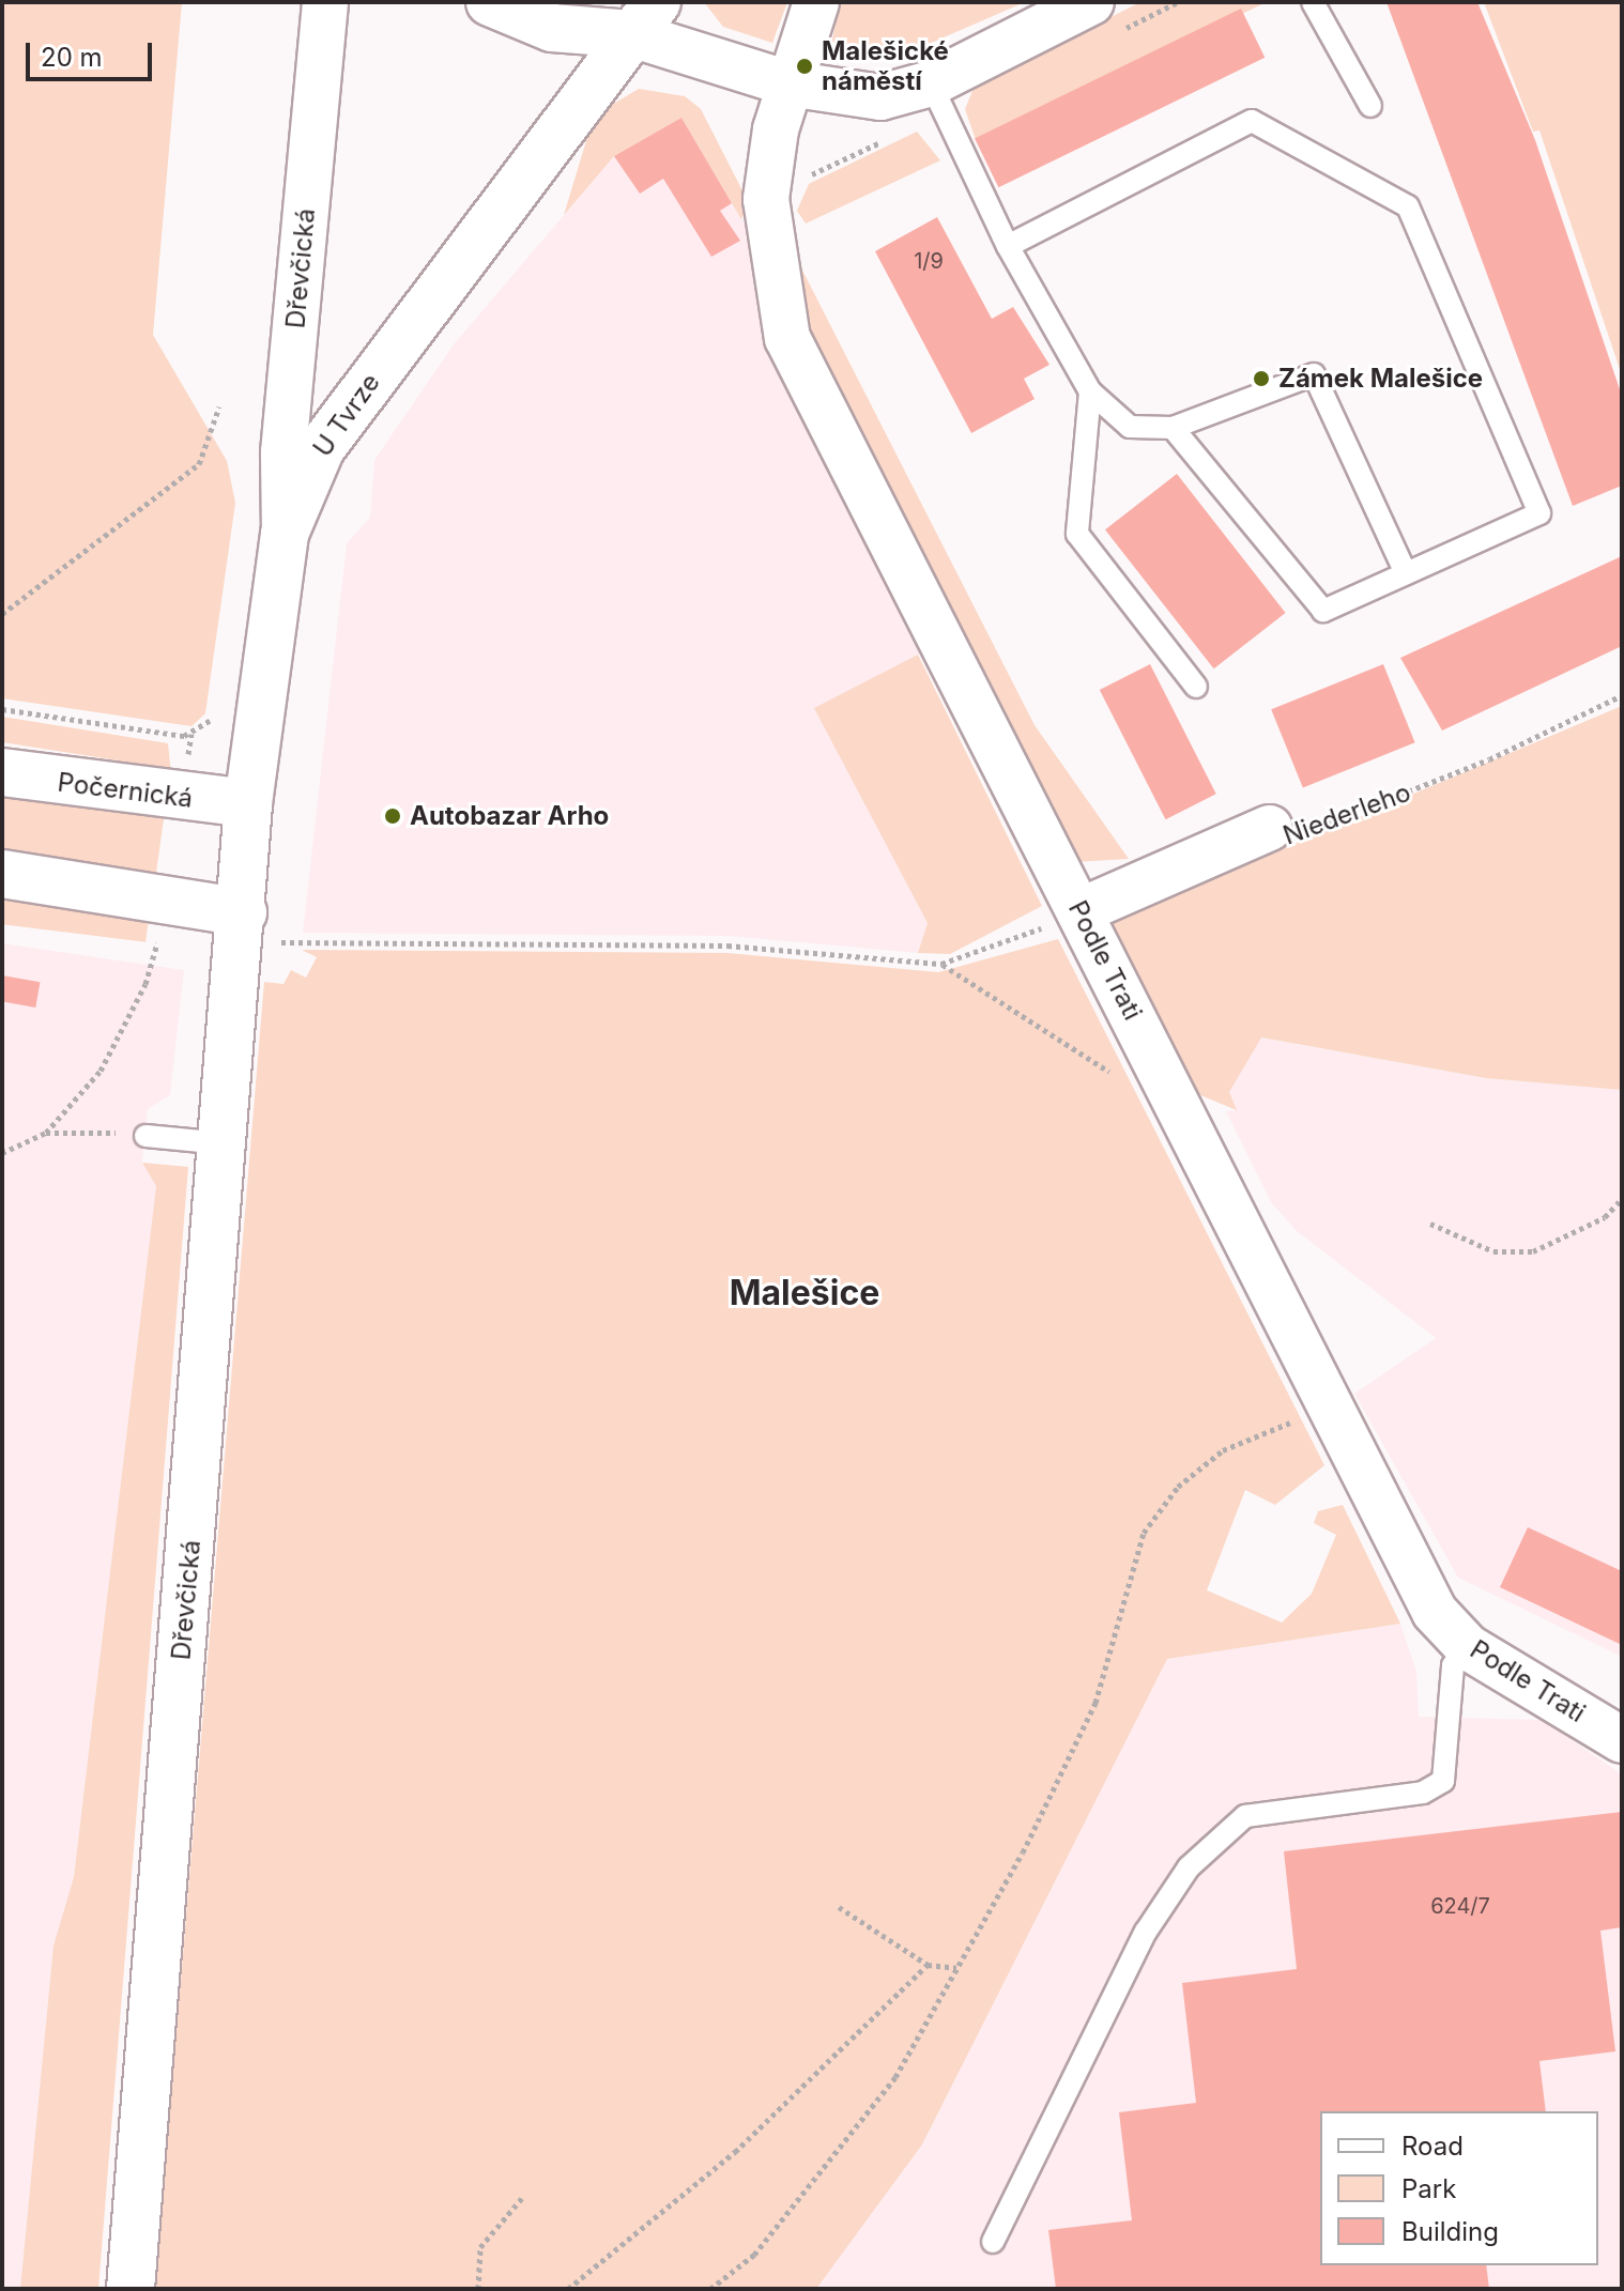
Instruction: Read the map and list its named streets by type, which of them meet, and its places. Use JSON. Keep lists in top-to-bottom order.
{
  "streets": {
    "main road": ["Dřevčická", "U Tvrze", "Počernická"],
    "street": ["Niederleho", "Podle Trati"]
  },
  "crossings": [
    ["Dřevčická", "U Tvrze"],
    ["U Tvrze", "Počernická"],
    ["Niederleho", "Podle Trati"]
  ],
  "districts": ["Malešice"],
  "places": ["Malešické náměstí", "Zámek Malešice", "Autobazar Arho"],
  "house_numbers": ["1/9", "624/7"],
  "legend": ["Road", "Park", "Building"],
  "scale_bar": "20 m"
}
